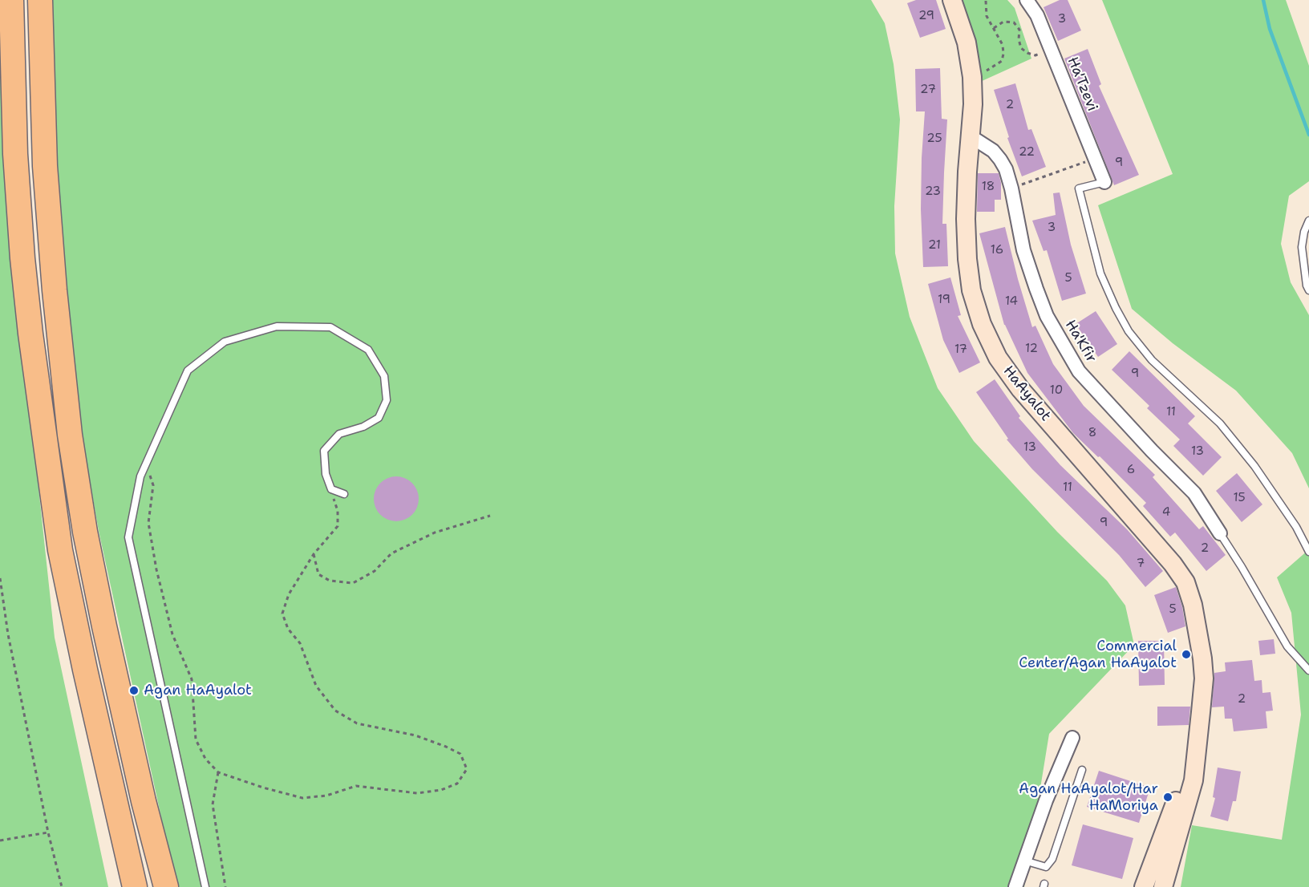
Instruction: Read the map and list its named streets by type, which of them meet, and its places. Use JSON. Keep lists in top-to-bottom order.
{
  "streets": {
    "street": ["Ha'Tzevi", "Ha'Kfir", "HaAyalot"]
  },
  "crossings": [
    ["Ha'Kfir", "HaAyalot"]
  ],
  "places": ["Commercial Center/Agan HaAyalot", "Agan HaAyalot", "Agan HaAyalot/Har HaMoriya"],
  "house_numbers": [
    "29",
    "3",
    "27",
    "2",
    "25",
    "22",
    "9",
    "18",
    "23",
    "3",
    "21",
    "16",
    "5",
    "19",
    "14",
    "12",
    "17",
    "9",
    "10",
    "11",
    "8",
    "13",
    "13",
    "6",
    "11",
    "15",
    "4",
    "9",
    "2",
    "7",
    "5",
    "2"
  ]
}
